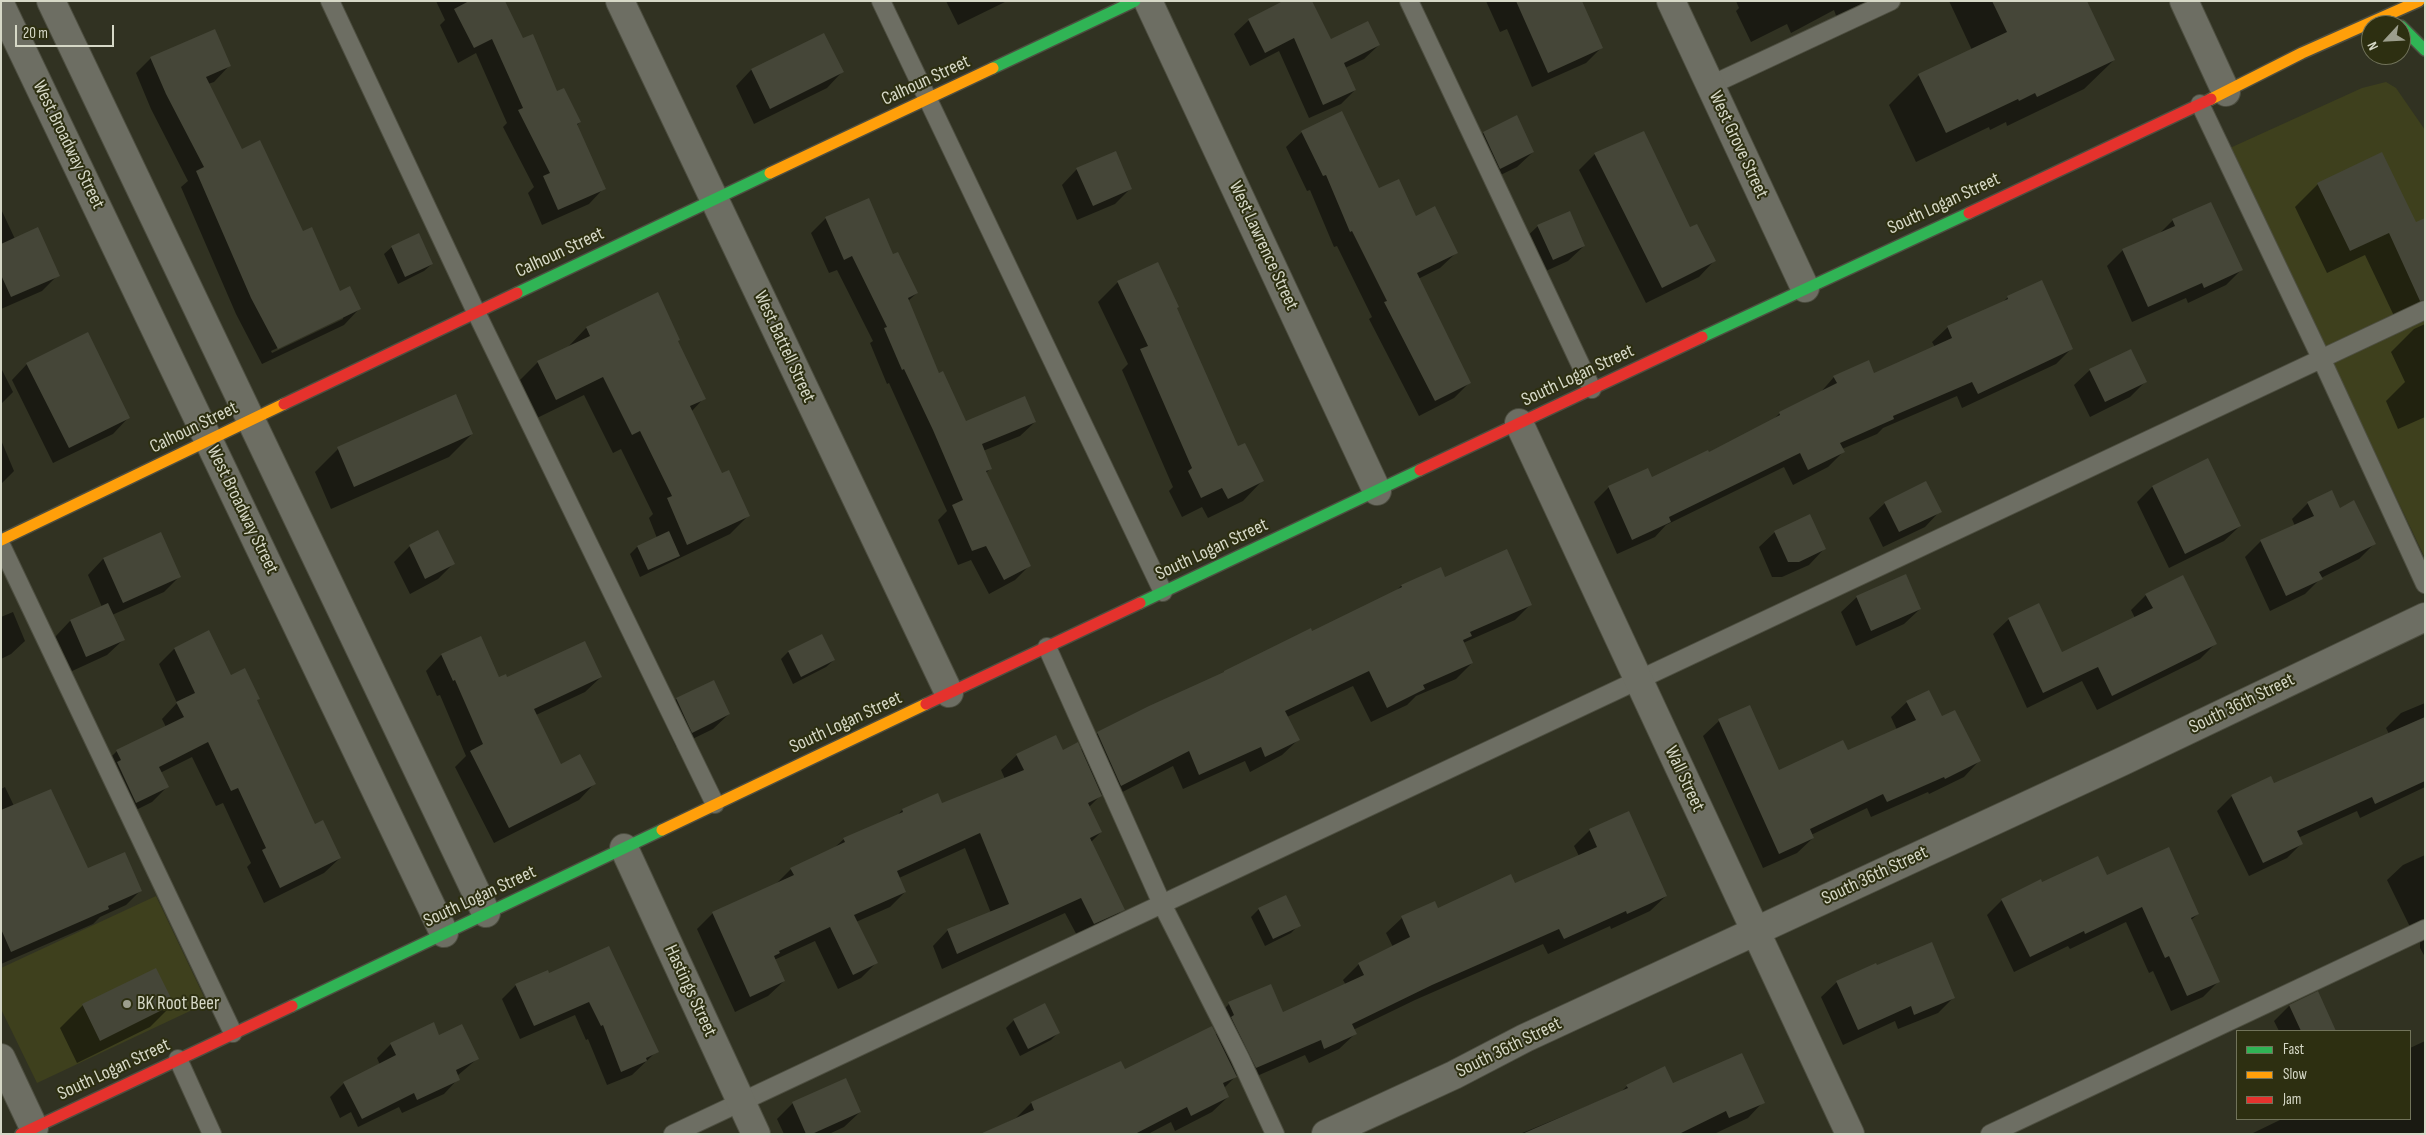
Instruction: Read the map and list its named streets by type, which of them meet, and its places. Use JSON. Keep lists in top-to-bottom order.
{
  "streets": {
    "street": [
      "Calhoun Street",
      "West Broadway Street",
      "West Grove Street",
      "South Logan Street",
      "West Lawrence Street",
      "West Battell Street",
      "South 36th Street",
      "Wall Street",
      "Hastings Street"
    ]
  },
  "crossings": [
    ["Calhoun Street", "West Broadway Street"],
    ["Calhoun Street", "West Battell Street"],
    ["West Broadway Street", "South Logan Street"],
    ["West Grove Street", "South Logan Street"],
    ["South Logan Street", "West Lawrence Street"],
    ["South Logan Street", "West Battell Street"],
    ["South Logan Street", "Wall Street"],
    ["South Logan Street", "Hastings Street"],
    ["South 36th Street", "Wall Street"]
  ],
  "places": ["BK Root Beer"],
  "legend": ["Fast", "Slow", "Jam"],
  "scale_bar": "20 m",
  "north": "bottom left"
}
